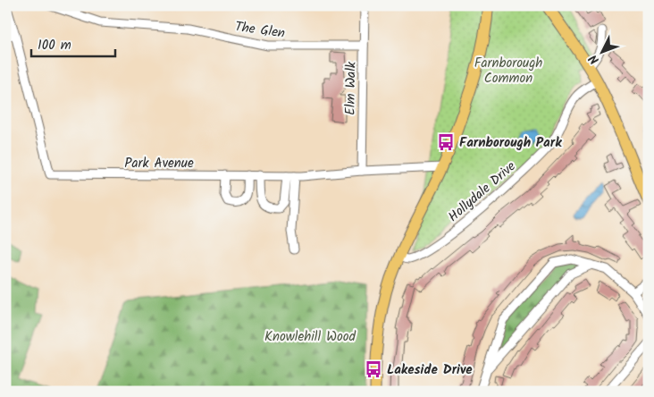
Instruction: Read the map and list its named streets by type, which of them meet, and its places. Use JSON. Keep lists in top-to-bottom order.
{
  "streets": {
    "street": [
      "The Glen",
      "Elm Walk",
      "Park Avenue",
      "Hollydale Drive"
    ]
  },
  "crossings": [
    ["The Glen", "Elm Walk"],
    ["Elm Walk", "Park Avenue"]
  ],
  "parks": ["Farnborough Common", "Knowlehill Wood"],
  "places": {
    "bus stop": ["Farnborough Park", "Lakeside Drive"]
  },
  "scale_bar": "100 m",
  "north": "bottom left"
}
